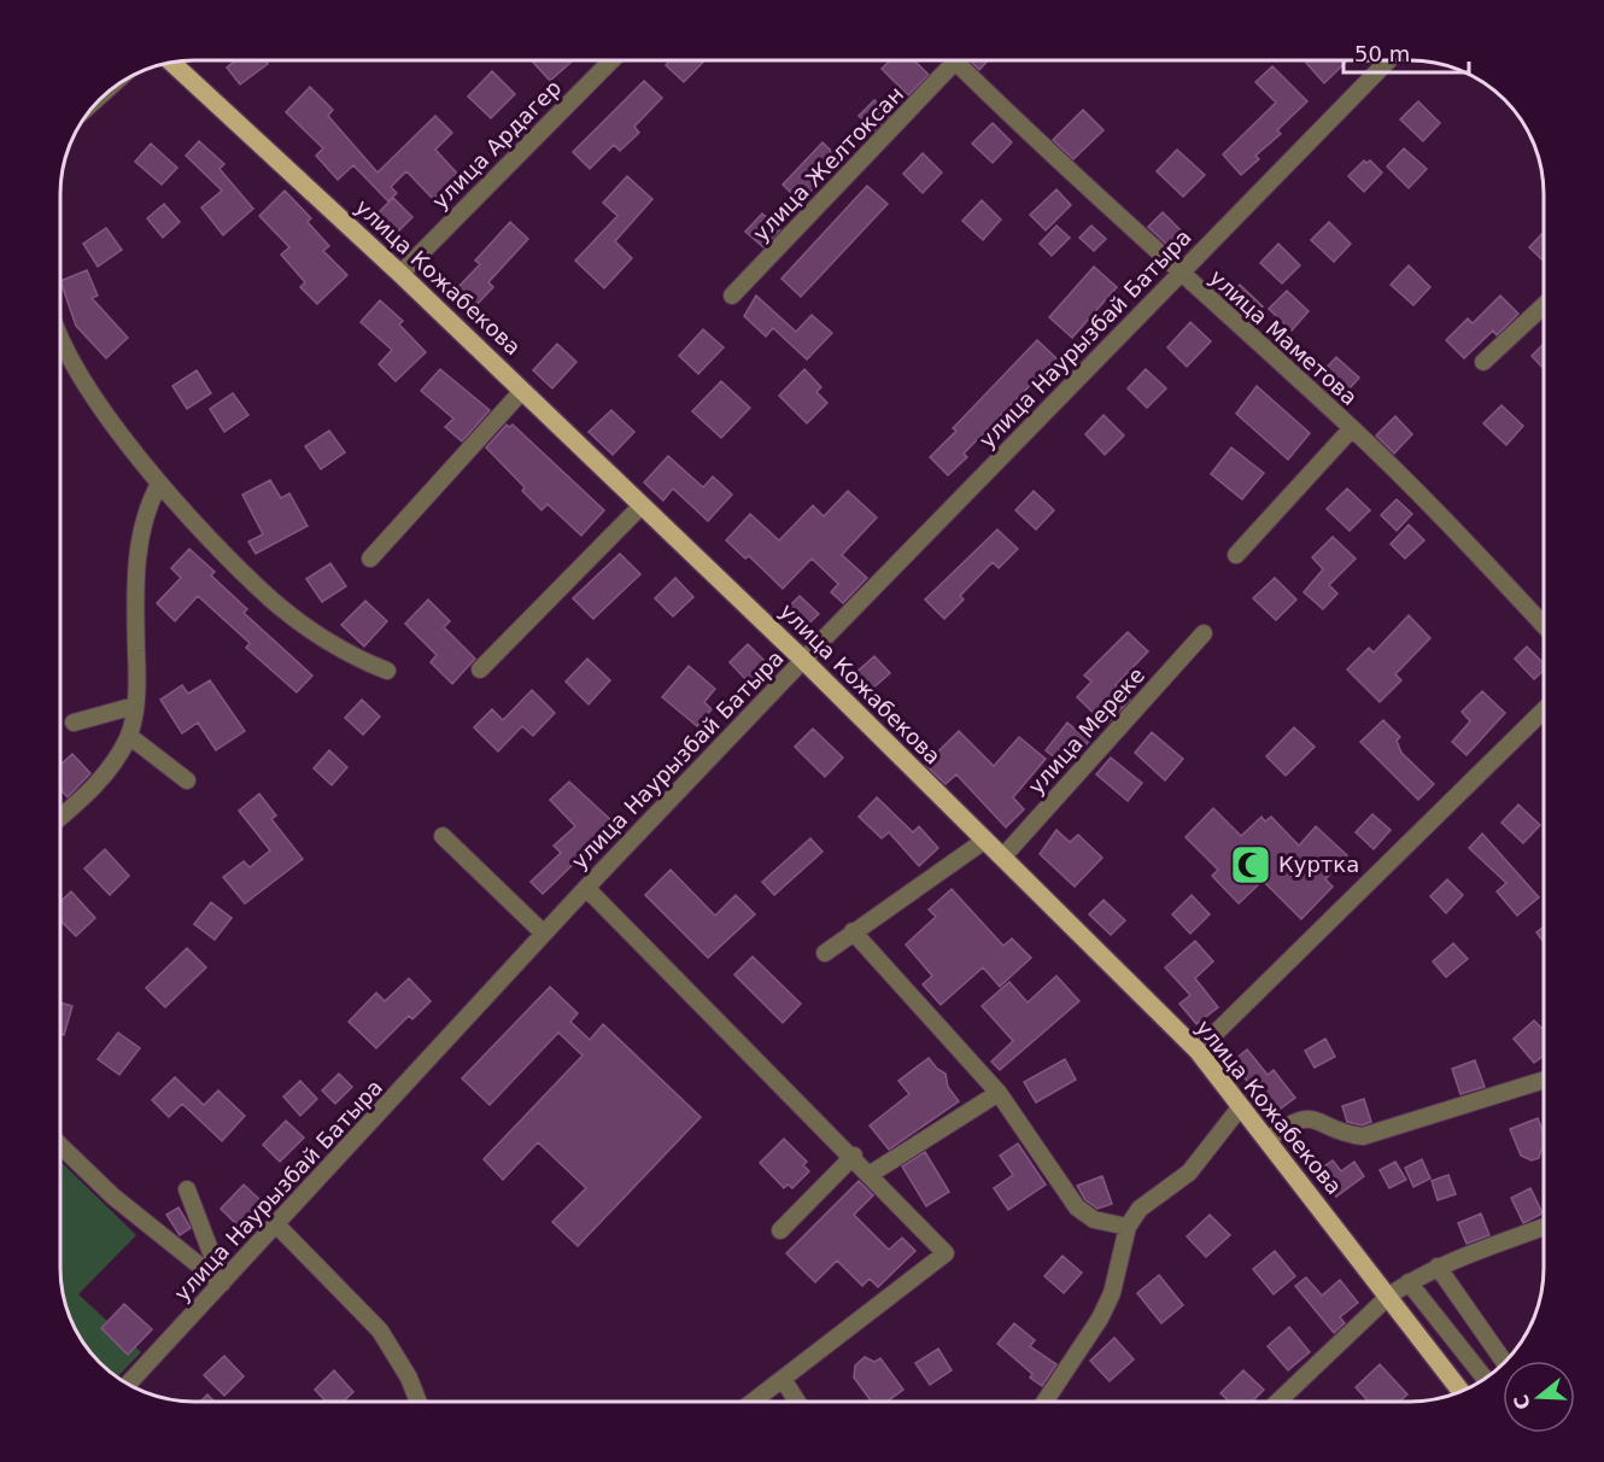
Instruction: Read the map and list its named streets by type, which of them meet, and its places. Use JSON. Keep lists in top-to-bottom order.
{
  "streets": {
    "main road": ["улица Кожабекова"],
    "street": [
      "улица Ардагер",
      "улица Желтоксан",
      "улица Маметова",
      "улица Наурызбай Батыра",
      "улица Мереке"
    ]
  },
  "crossings": [
    ["улица Ардагер", "улица Кожабекова"],
    ["улица Желтоксан", "улица Маметова"],
    ["улица Кожабекова", "улица Наурызбай Батыра"],
    ["улица Кожабекова", "улица Мереке"],
    ["улица Маметова", "улица Наурызбай Батыра"]
  ],
  "places": {
    "mosque": ["Куртка"]
  },
  "scale_bar": "50 m",
  "north": "left"
}
